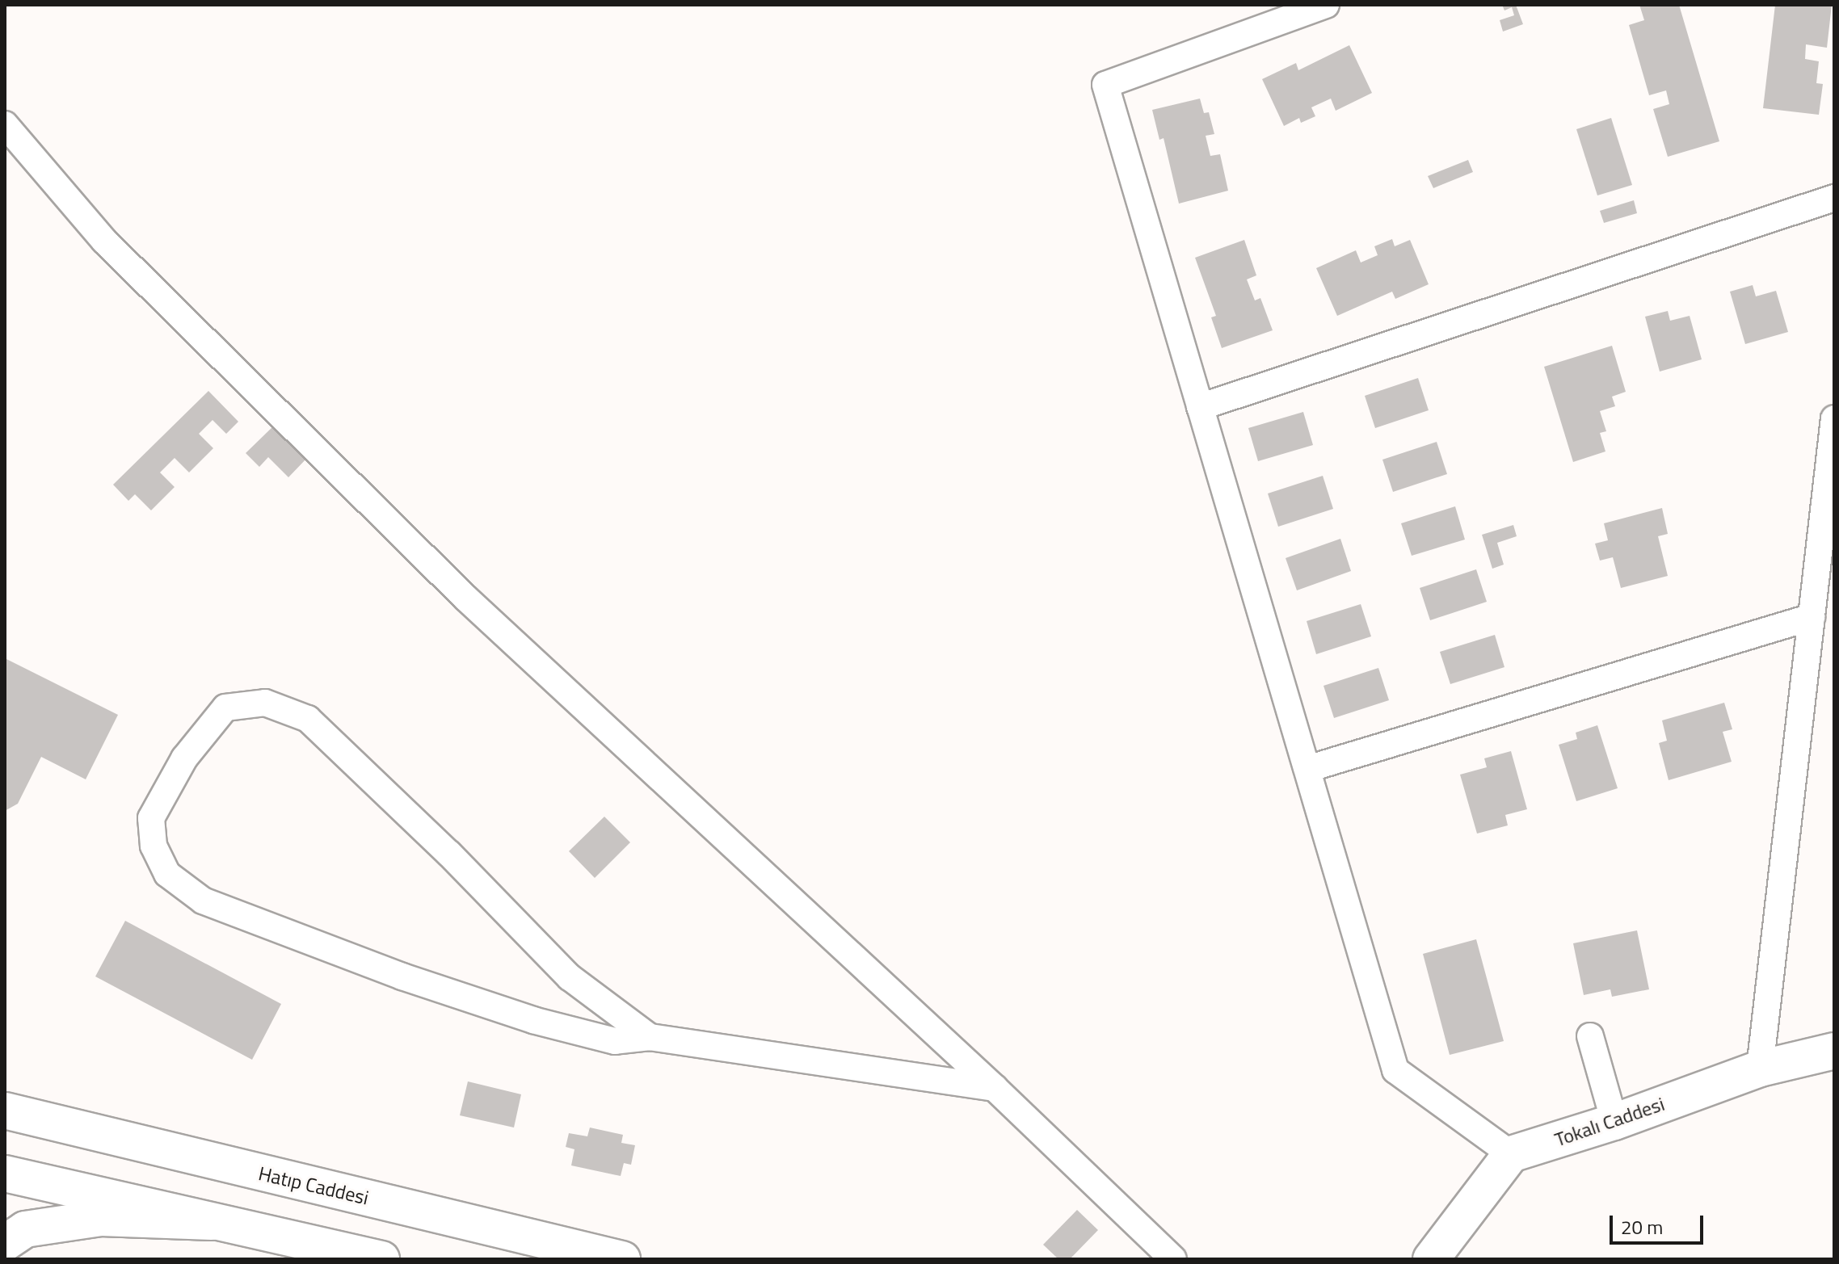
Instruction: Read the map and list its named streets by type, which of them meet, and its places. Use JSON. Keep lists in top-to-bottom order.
{
  "streets": {
    "main road": ["Tokalı Caddesi", "Hatıp Caddesi"]
  },
  "scale_bar": "20 m"
}
